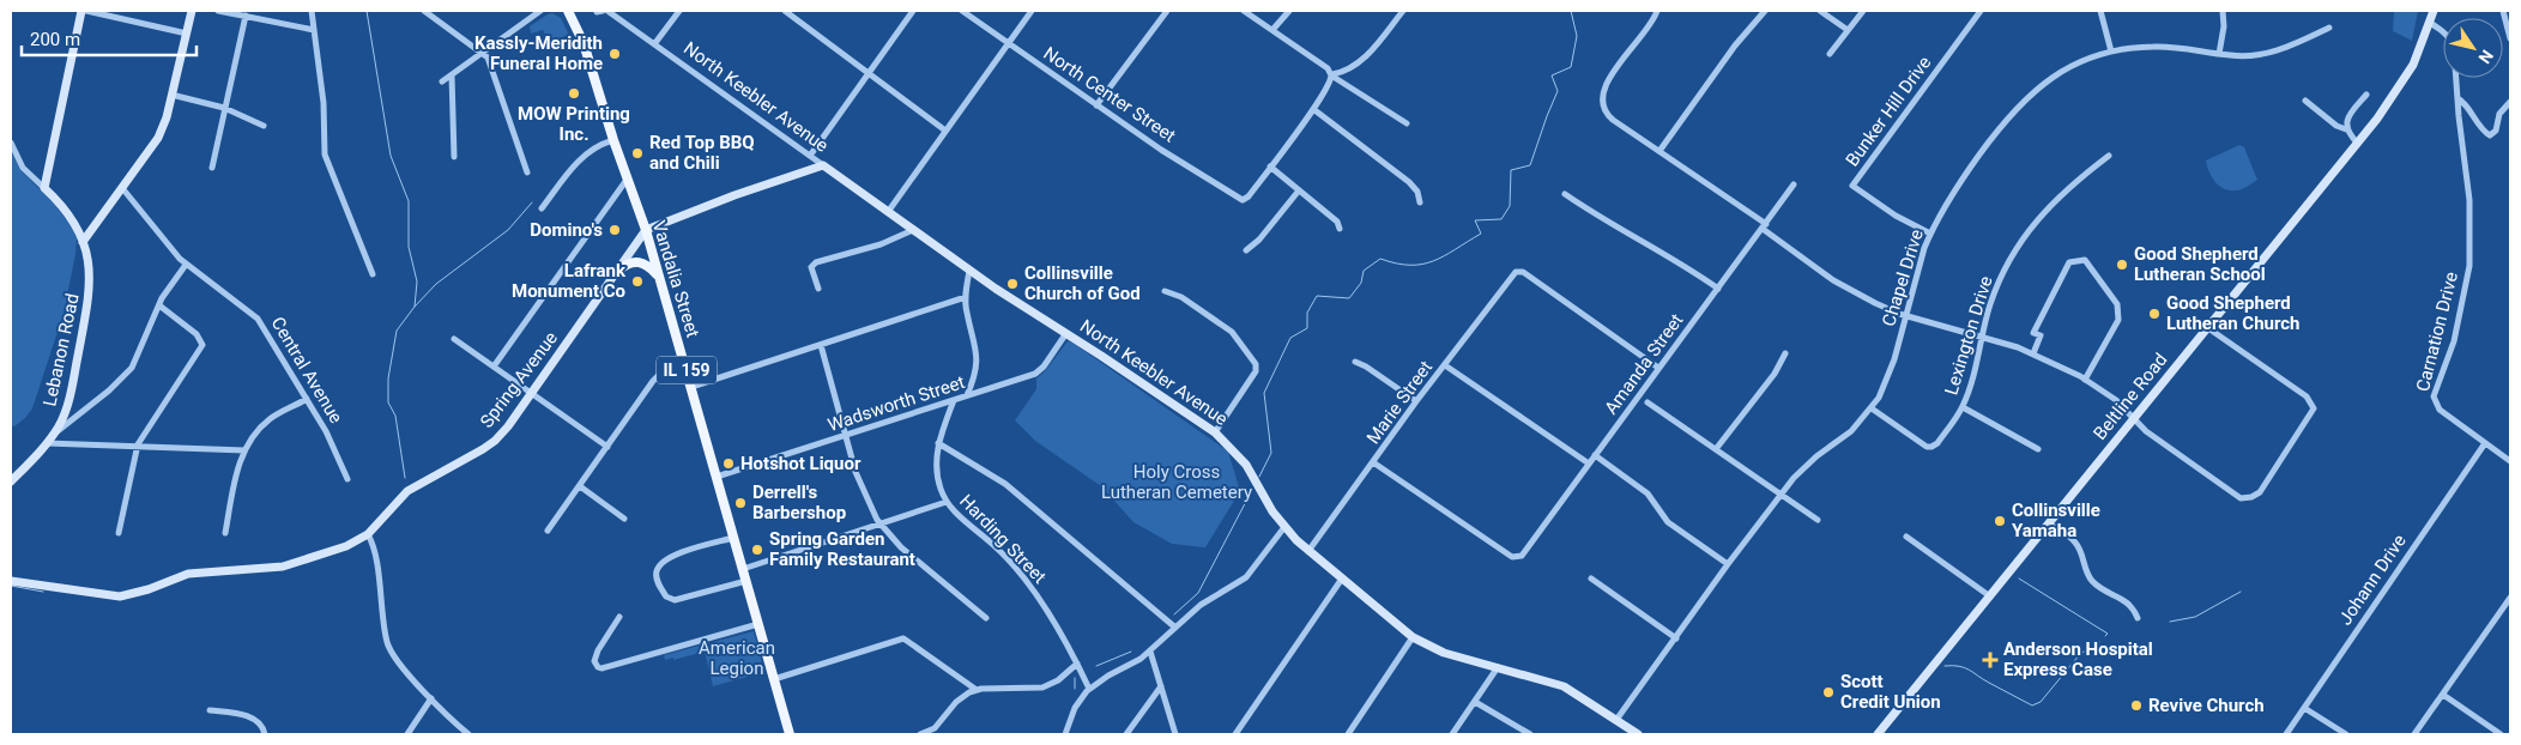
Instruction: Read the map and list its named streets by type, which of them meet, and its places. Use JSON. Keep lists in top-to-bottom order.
{
  "streets": {
    "main road": ["Vandalia Street", "IL 159"],
    "street": [
      "North Center Street",
      "North Keebler Avenue",
      "Bunker Hill Drive",
      "Chapel Drive",
      "Carnation Drive",
      "Lexington Drive",
      "Lebanon Road",
      "Amanda Street",
      "Central Avenue",
      "Spring Avenue",
      "Beltline Road",
      "Marie Street",
      "Wadsworth Street",
      "Harding Street",
      "Johann Drive"
    ]
  },
  "crossings": [
    ["North Keebler Avenue", "Chapel Drive"],
    ["North Keebler Avenue", "Marie Street"],
    ["North Keebler Avenue", "Wadsworth Street"],
    ["Bunker Hill Drive", "Chapel Drive"],
    ["Chapel Drive", "Lexington Drive"],
    ["Vandalia Street", "Spring Avenue"],
    ["Vandalia Street", "Wadsworth Street"],
    ["Carnation Drive", "Johann Drive"],
    ["Amanda Street", "Marie Street"],
    ["Wadsworth Street", "Harding Street"]
  ],
  "parks": ["Holy Cross Lutheran Cemetery", "American Legion"],
  "places": {
    "other": [
      "Kassly-Meridith Funeral Home",
      "MOW Printing Inc.",
      "Red Top BBQ and Chili",
      "Domino's",
      "Good Shepherd Lutheran School",
      "Lafrank Monument Co",
      "Collinsville Church of God",
      "Good Shepherd Lutheran Church",
      "Hotshot Liquor",
      "Derrell's Barbershop",
      "Collinsville Yamaha",
      "Spring Garden Family Restaurant",
      "Scott Credit Union",
      "Revive Church"
    ],
    "health": ["Anderson Hospital Express Case"]
  },
  "scale_bar": "200 m",
  "north": "bottom right"
}
